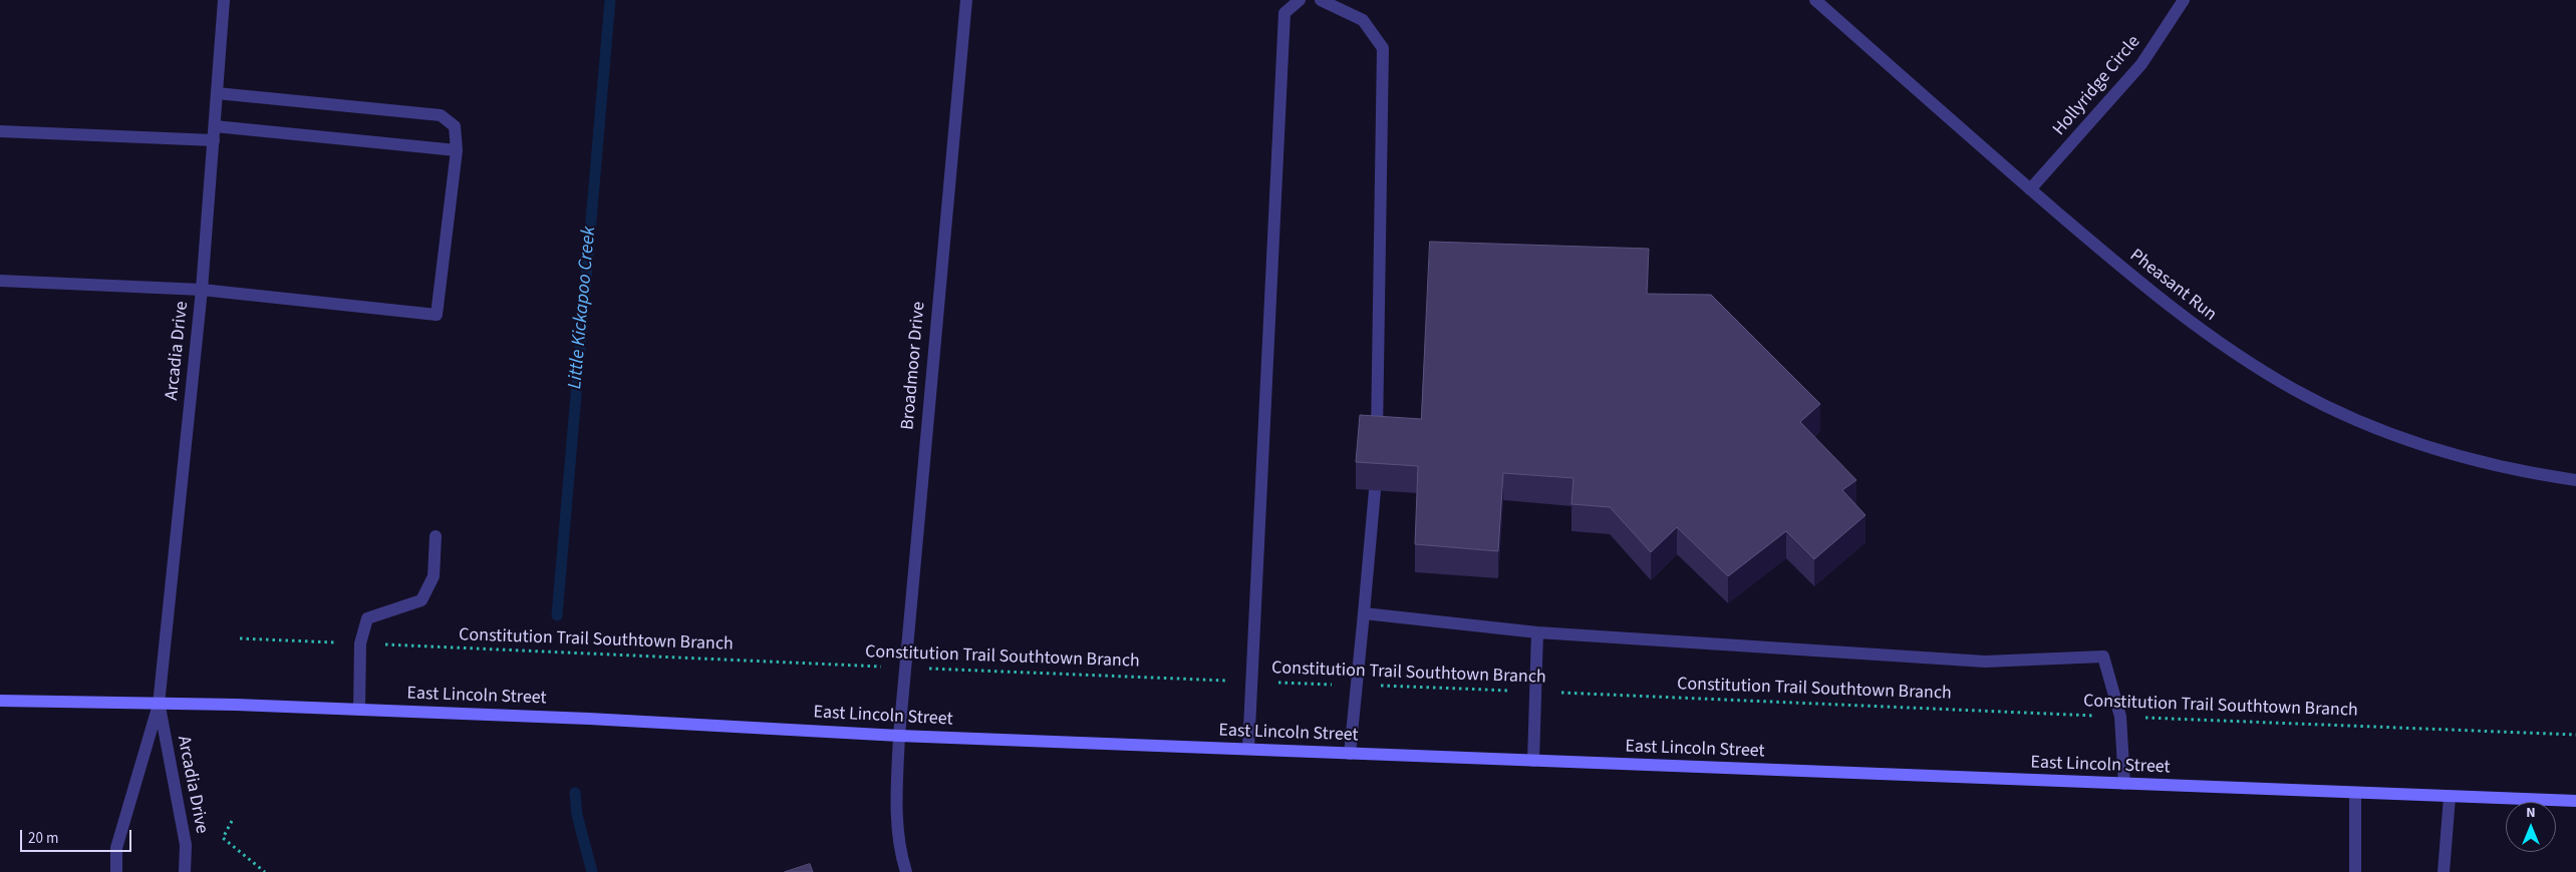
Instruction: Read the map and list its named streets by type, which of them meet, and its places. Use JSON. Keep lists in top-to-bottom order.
{
  "streets": {
    "main road": ["East Lincoln Street"],
    "street": [
      "Hollyridge Circle",
      "Pheasant Run",
      "Arcadia Drive",
      "Broadmoor Drive"
    ],
    "path": ["Constitution Trail Southtown Branch"]
  },
  "crossings": [
    ["Hollyridge Circle", "Pheasant Run"],
    ["Arcadia Drive", "East Lincoln Street"],
    ["Broadmoor Drive", "Constitution Trail Southtown Branch"],
    ["Broadmoor Drive", "East Lincoln Street"]
  ],
  "water": ["Little Kickapoo Creek"],
  "scale_bar": "20 m",
  "north": "top"
}
